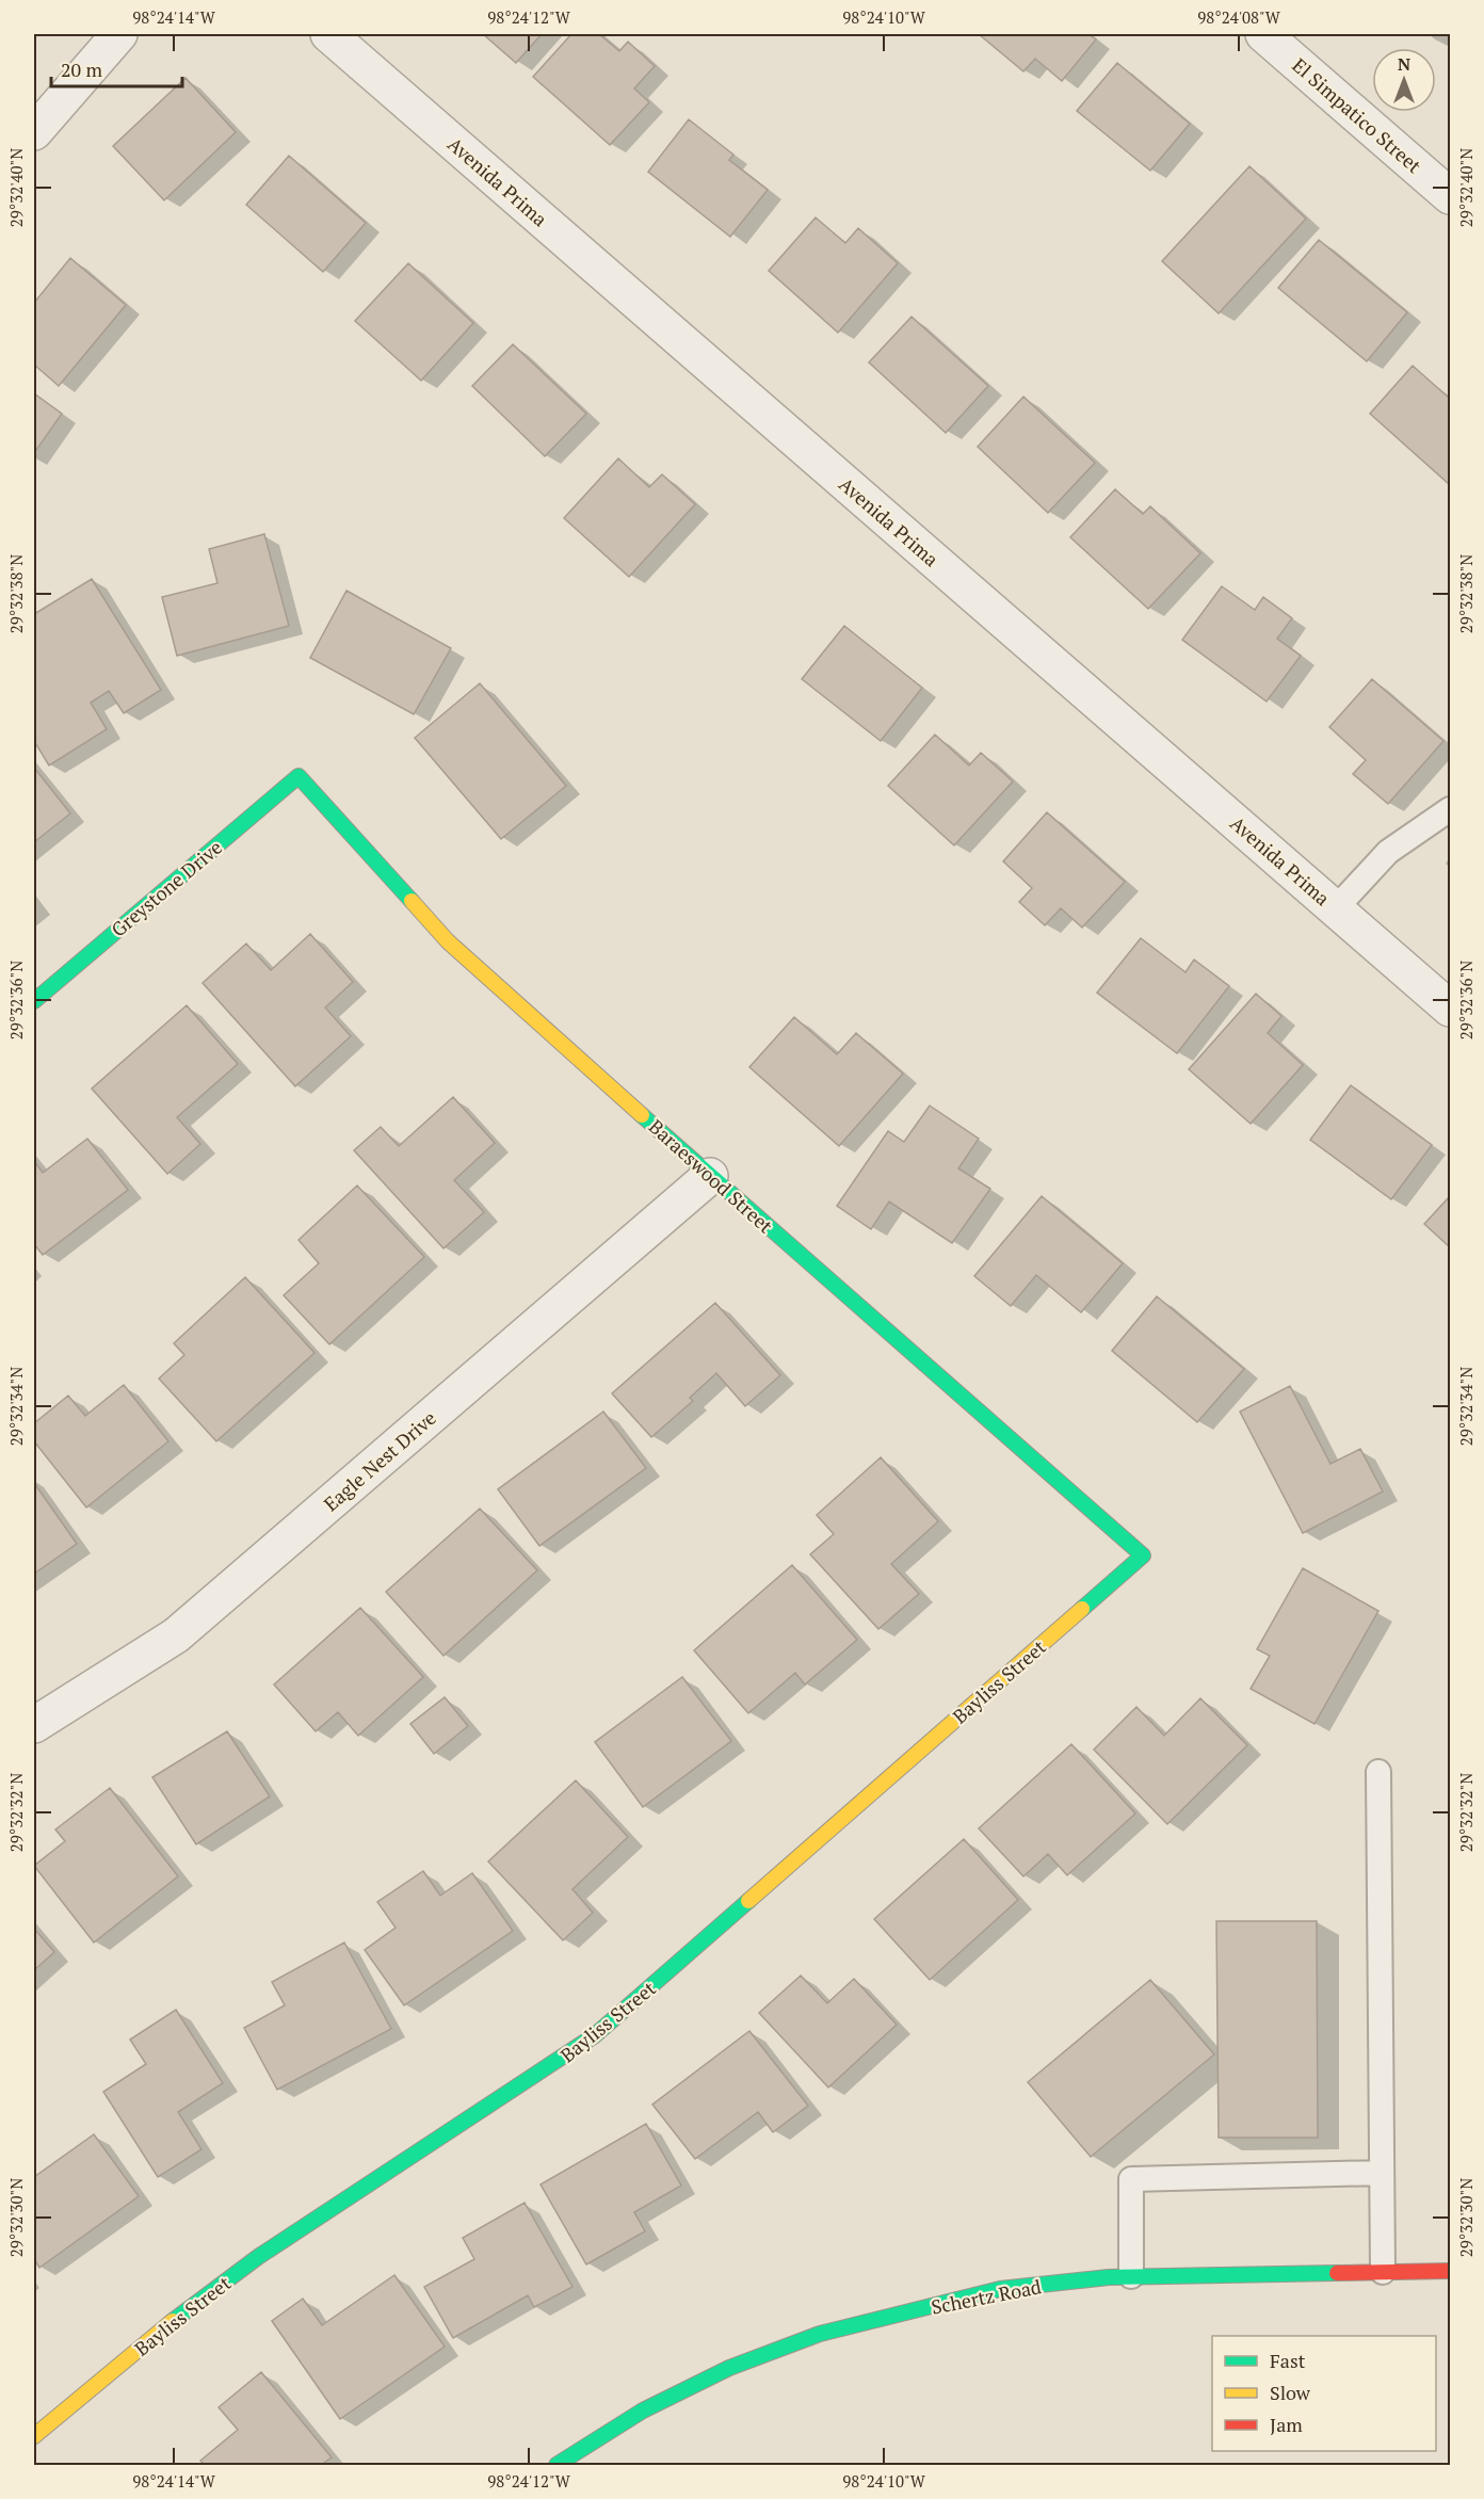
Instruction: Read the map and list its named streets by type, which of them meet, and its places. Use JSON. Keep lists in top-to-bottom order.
{
  "streets": {
    "street": [
      "El Simpatico Street",
      "Avenida Prima",
      "Greystone Drive",
      "Baraeswood Street",
      "Eagle Nest Drive",
      "Bayliss Street",
      "Schertz Road"
    ]
  },
  "crossings": [
    ["Greystone Drive", "Baraeswood Street"],
    ["Baraeswood Street", "Eagle Nest Drive"],
    ["Baraeswood Street", "Bayliss Street"]
  ],
  "legend": ["Fast", "Slow", "Jam"],
  "scale_bar": "20 m",
  "north": "top",
  "coordinates": [
    "98°24'14\"W",
    "98°24'12\"W",
    "98°24'10\"W",
    "98°24'08\"W",
    "29°32'40\"N",
    "29°32'38\"N",
    "29°32'36\"N",
    "29°32'34\"N",
    "29°32'32\"N",
    "29°32'30\"N"
  ]
}
